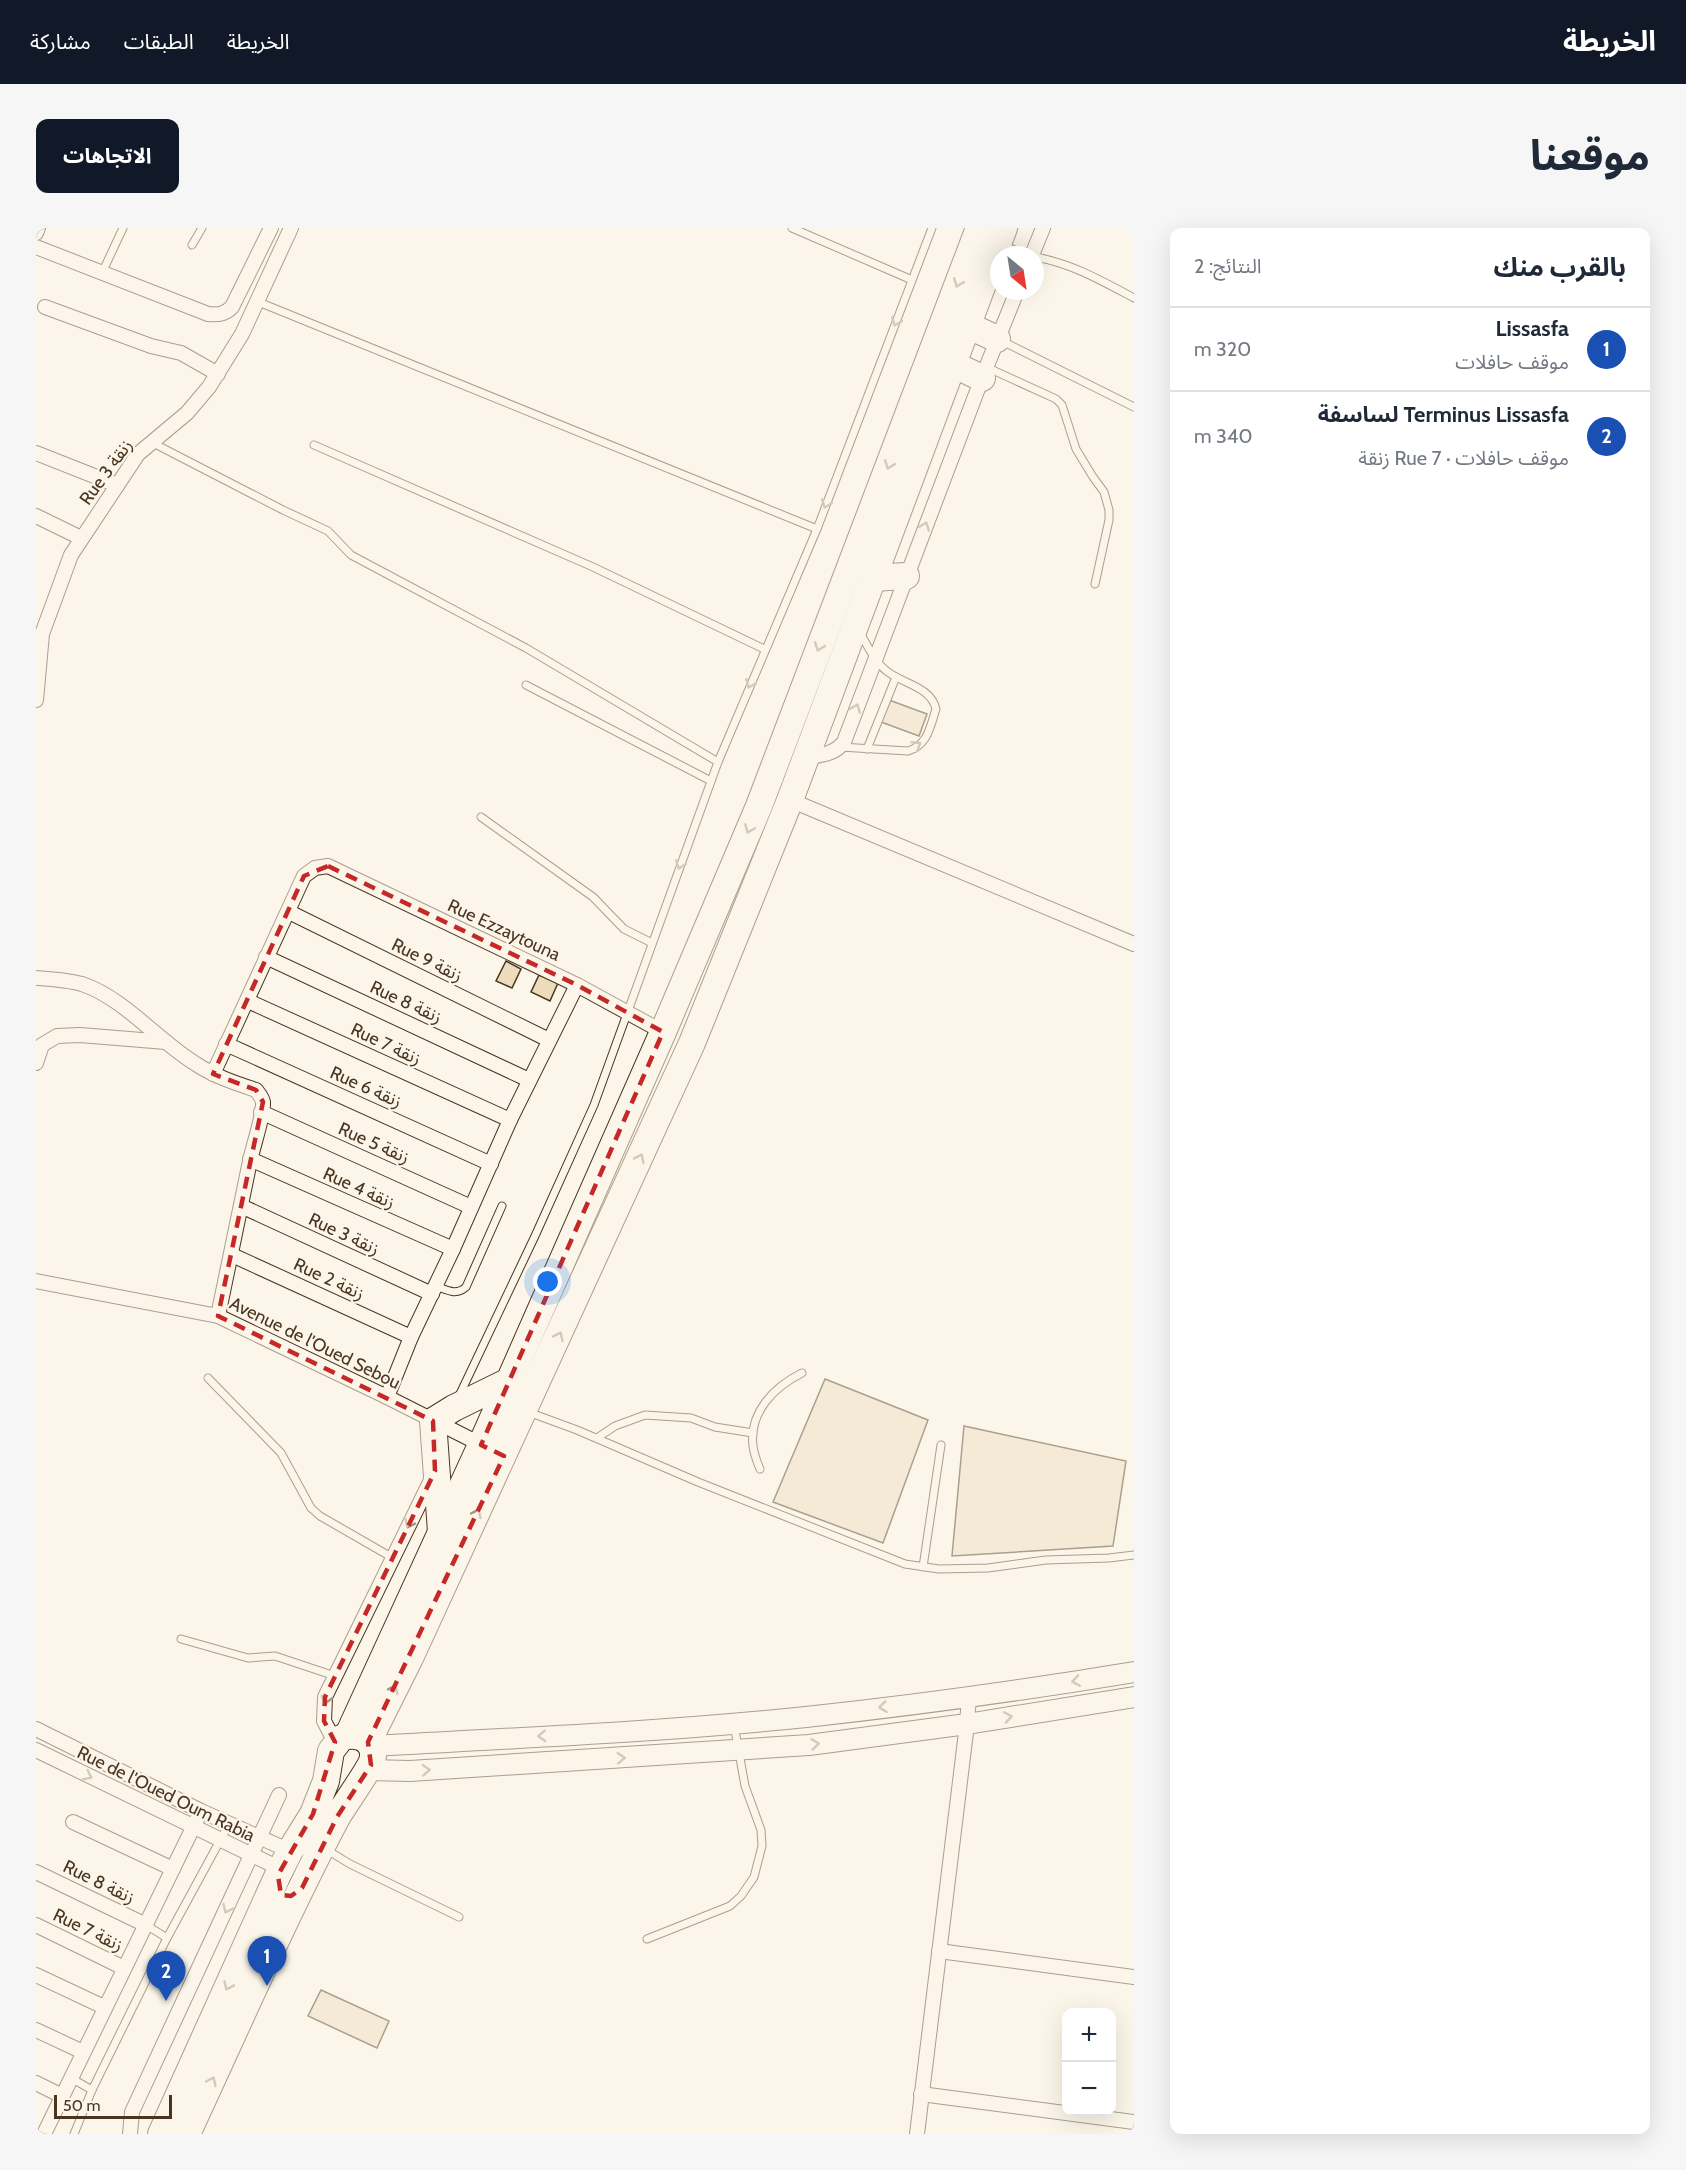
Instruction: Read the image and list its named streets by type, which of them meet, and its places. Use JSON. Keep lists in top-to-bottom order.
{
  "streets": {
    "street": [
      "Rue 3 زنقة",
      "Rue Ezzaytouna",
      "Rue 9 زنقة",
      "Rue 8 زنقة",
      "Rue 7 زنقة",
      "Rue 6 زنقة",
      "Rue 5 زنقة",
      "Rue 4 زنقة",
      "Rue 2 زنقة",
      "Avenue de l'Oued Sebou",
      "Rue de l'Oued Oum Rabia"
    ]
  },
  "crossings": [
    ["Rue Ezzaytouna", "Rue 9 زنقة"]
  ],
  "scale_bar": "50 m",
  "north": "bottom right",
  "page": {
    "header": "الخريطة",
    "nav": ["الخريطة", "الطبقات", "مشاركة"],
    "title": "موقعنا",
    "buttons": "الاتجاهات",
    "heading": ["بالقرب منك", "النتائج: 2"],
    "list": [
      {
        "mark": "1",
        "name": "Lissasfa",
        "note": "موقف حافلات",
        "value": "320 m"
      },
      {
        "mark": "2",
        "name": "Terminus Lissasfa لساسفة",
        "note": "موقف حافلات · Rue 7 زنقة",
        "value": "340 m"
      }
    ],
    "pins": ["1", "2"],
    "map_buttons": ["+", "−"],
    "scale": "50 m"
  }
}
